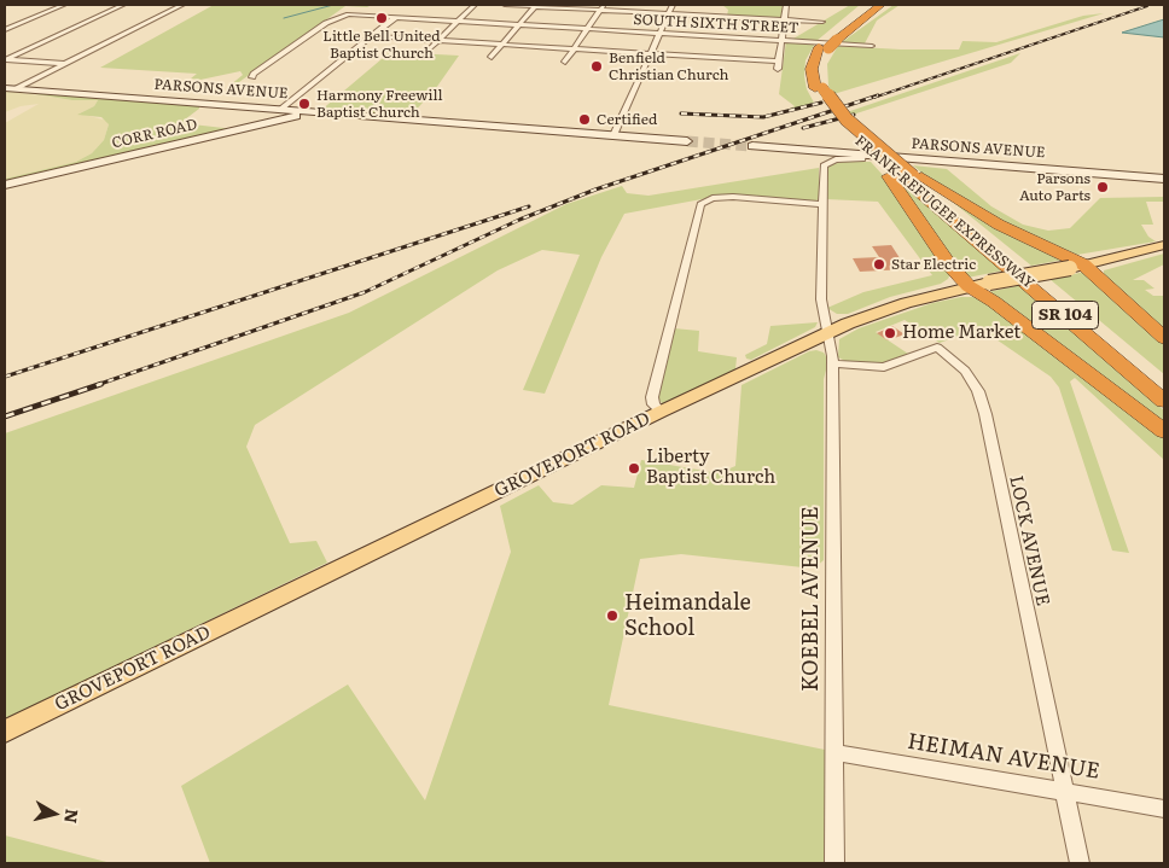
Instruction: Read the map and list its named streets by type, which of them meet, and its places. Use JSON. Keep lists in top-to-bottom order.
{
  "streets": {
    "highway": ["FRANK-REFUGEE EXPRESSWAY", "SR 104"],
    "main road": ["GROVEPORT ROAD"],
    "street": [
      "SOUTH SIXTH STREET",
      "PARSONS AVENUE",
      "CORR ROAD",
      "LOCK AVENUE",
      "KOEBEL AVENUE",
      "HEIMAN AVENUE"
    ]
  },
  "crossings": [
    ["PARSONS AVENUE", "CORR ROAD"],
    ["PARSONS AVENUE", "FRANK-REFUGEE EXPRESSWAY"],
    ["PARSONS AVENUE", "KOEBEL AVENUE"],
    ["FRANK-REFUGEE EXPRESSWAY", "KOEBEL AVENUE"],
    ["GROVEPORT ROAD", "KOEBEL AVENUE"],
    ["LOCK AVENUE", "KOEBEL AVENUE"],
    ["LOCK AVENUE", "HEIMAN AVENUE"],
    ["KOEBEL AVENUE", "HEIMAN AVENUE"]
  ],
  "places": [
    "Little Bell United Baptist Church",
    "Benfield Christian Church",
    "Harmony Freewill Baptist Church",
    "Certified",
    "Parsons Auto Parts",
    "Star Electric",
    "Home Market",
    "Liberty Baptist Church",
    "Heimandale School"
  ],
  "north": "right"
}
